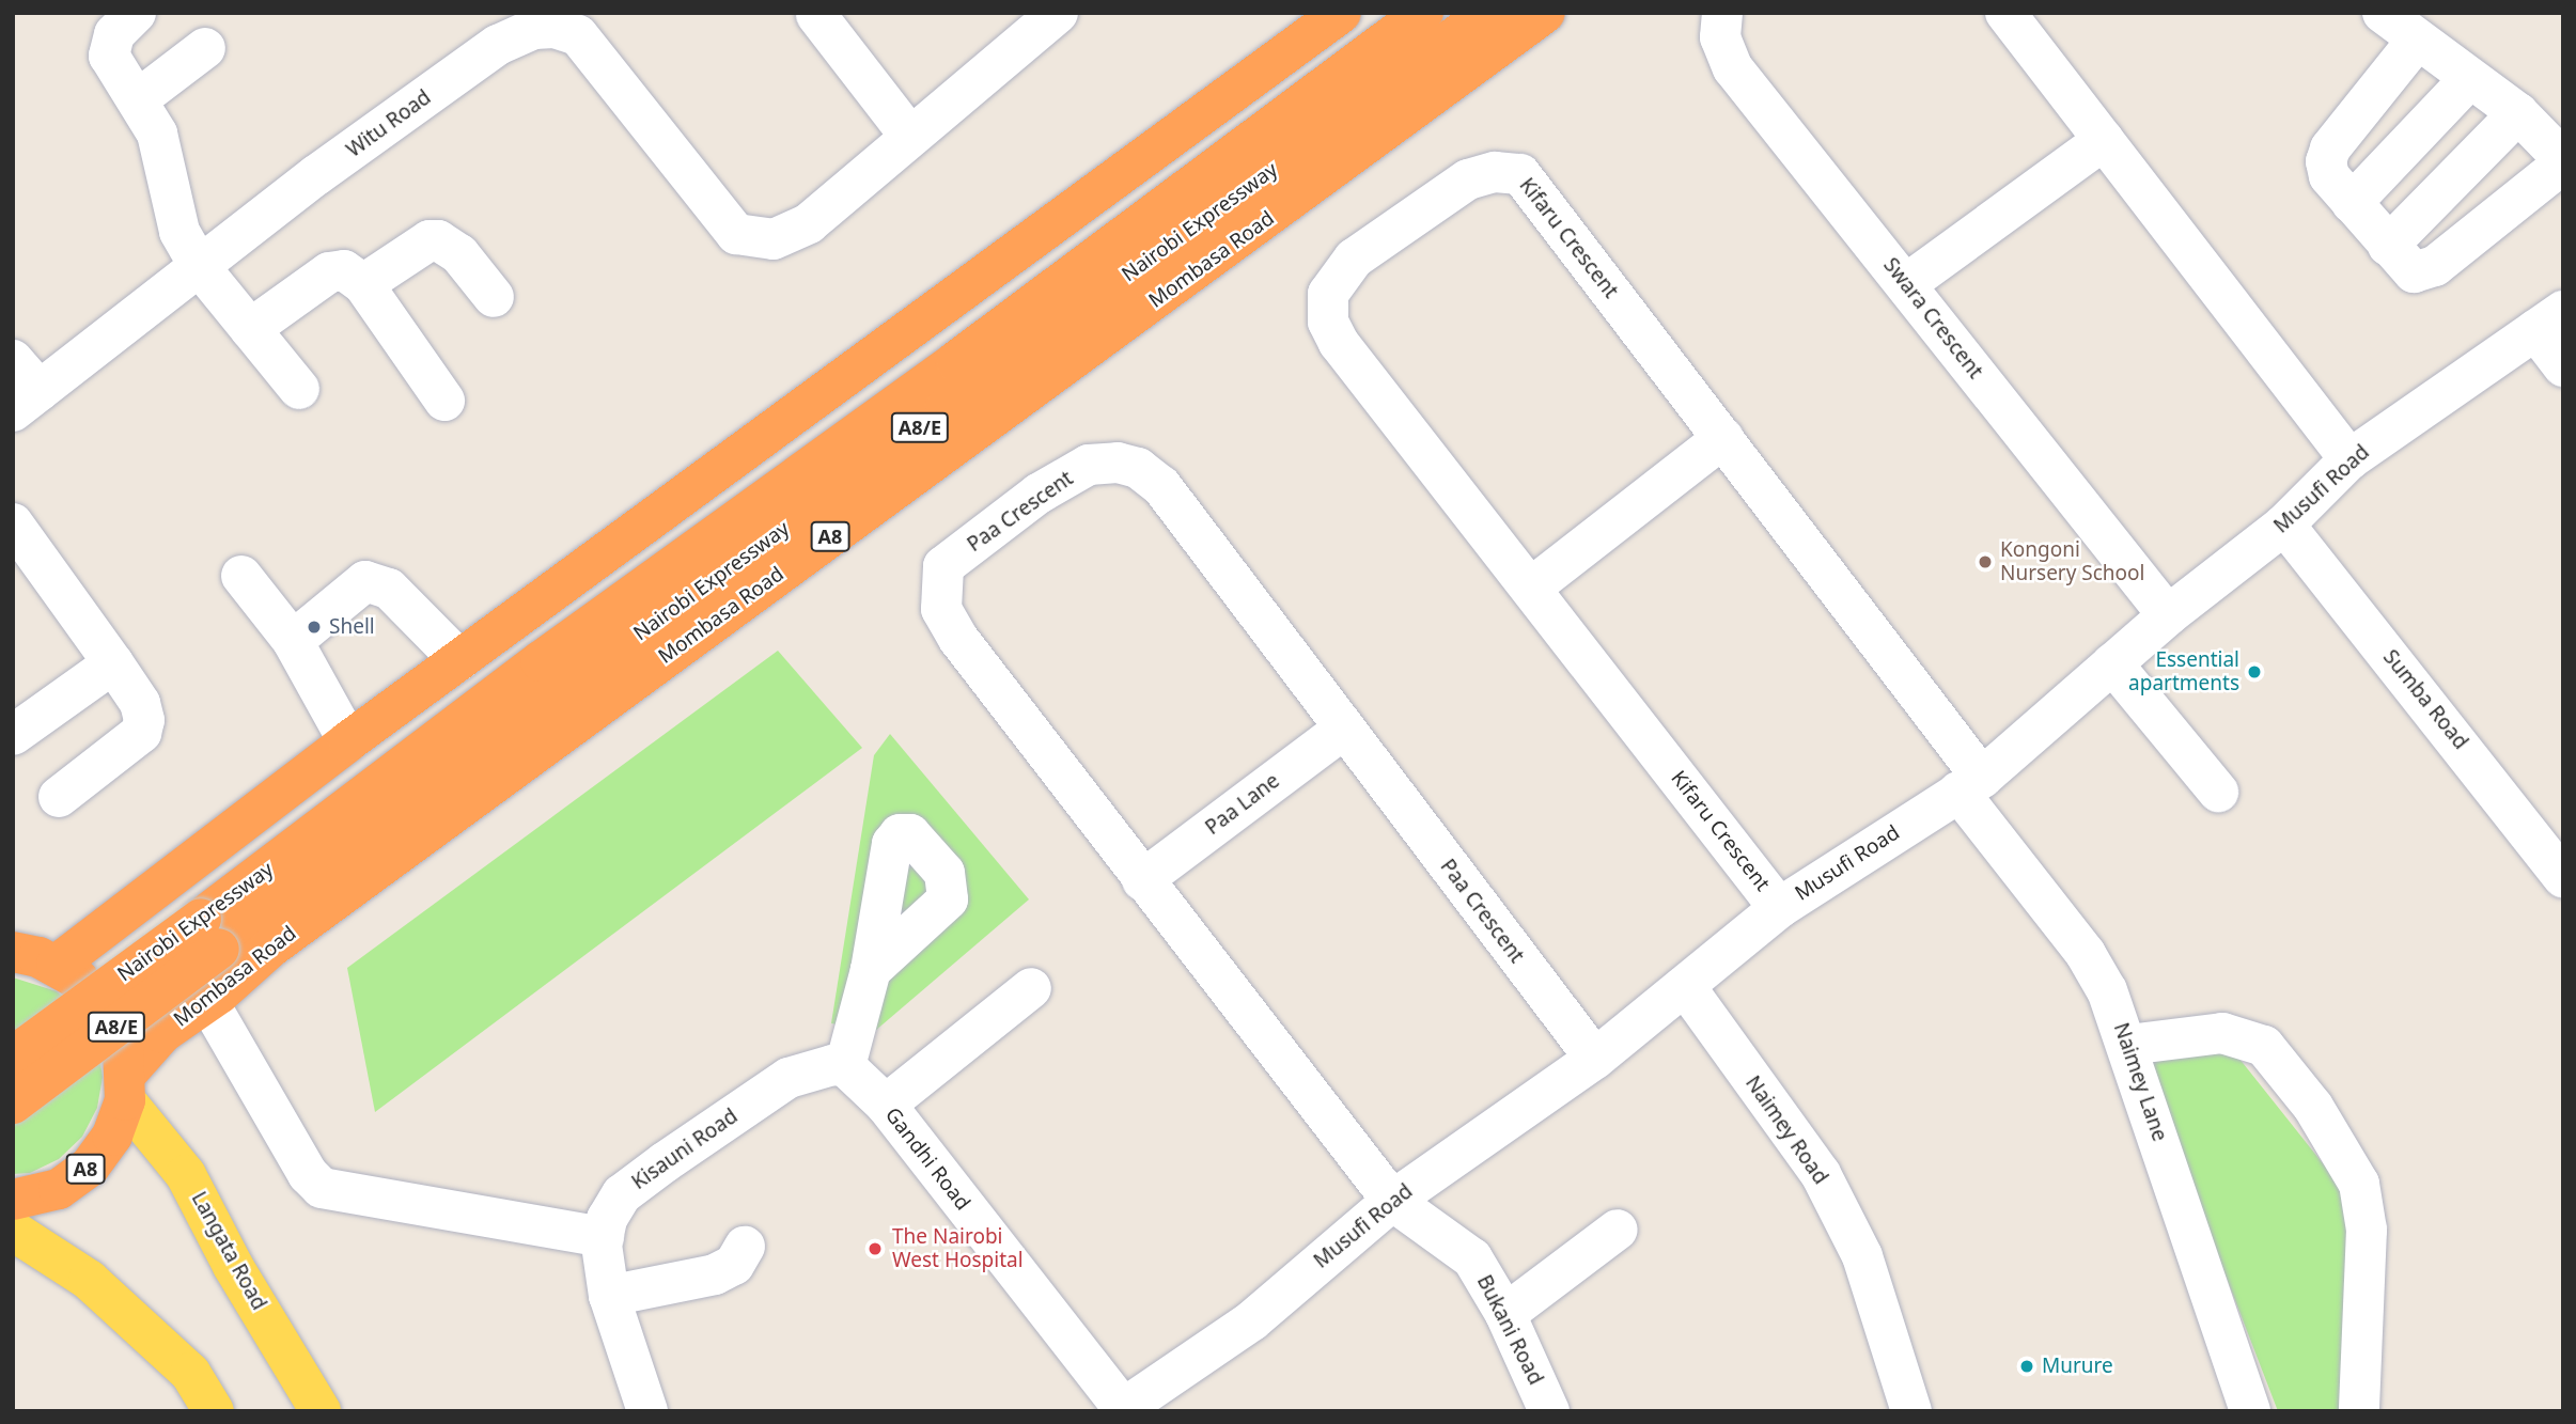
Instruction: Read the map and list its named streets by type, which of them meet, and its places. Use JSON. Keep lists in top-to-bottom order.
{
  "streets": {
    "highway": [
      "Nairobi Expressway",
      "Mombasa Road",
      "A8/E",
      "A8"
    ],
    "main road": ["Langata Road"],
    "street": [
      "Witu Road",
      "Kifaru Crescent",
      "Swara Crescent",
      "Musufi Road",
      "Paa Crescent",
      "Sumba Road",
      "Paa Lane",
      "Naimey Lane",
      "Naimey Road",
      "Kisauni Road",
      "Gandhi Road",
      "Bukani Road"
    ]
  },
  "crossings": [
    ["Kifaru Crescent", "Musufi Road"],
    ["Kifaru Crescent", "Naimey Lane"],
    ["Mombasa Road", "A8"],
    ["Mombasa Road", "Langata Road"],
    ["Swara Crescent", "Musufi Road"],
    ["Musufi Road", "Paa Crescent"],
    ["Musufi Road", "Sumba Road"],
    ["Musufi Road", "Naimey Lane"],
    ["Musufi Road", "Naimey Road"],
    ["Musufi Road", "Gandhi Road"],
    ["Musufi Road", "Bukani Road"],
    ["Paa Crescent", "Paa Lane"],
    ["Paa Crescent", "Bukani Road"],
    ["A8", "Langata Road"],
    ["Kisauni Road", "Gandhi Road"]
  ],
  "places": [
    "Kongoni Nursery School",
    "Shell",
    "Essential apartments",
    "The Nairobi West Hospital",
    "Murure"
  ]
}
